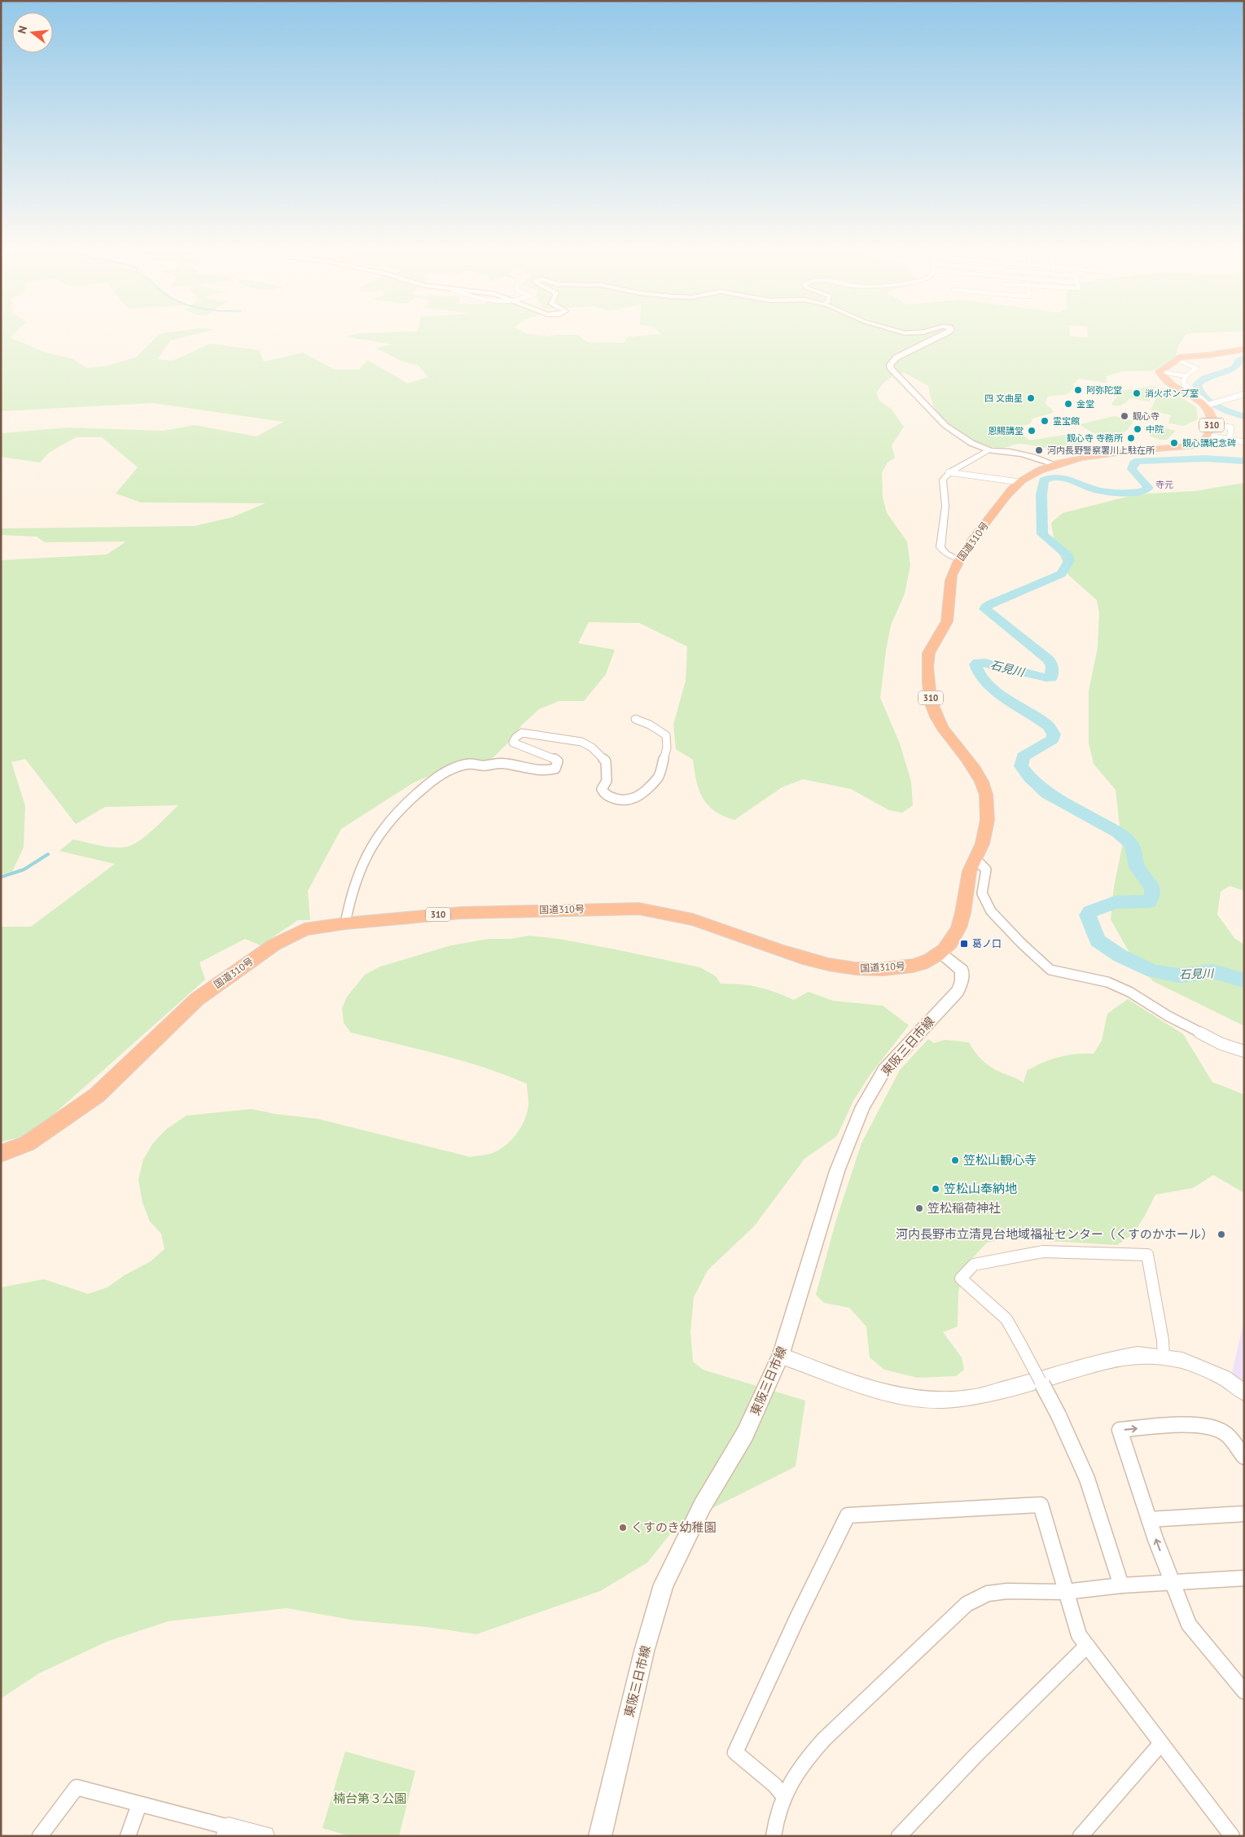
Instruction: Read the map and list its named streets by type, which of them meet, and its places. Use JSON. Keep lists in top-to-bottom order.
{
  "streets": {
    "highway": ["310", "国道310号"],
    "main road": ["東阪三日市線"]
  },
  "crossings": [
    ["310", "国道310号"],
    ["国道310号", "東阪三日市線"]
  ],
  "districts": ["寺元"],
  "water": ["石見川"],
  "parks": ["楠台第３公園"],
  "places": {
    "other": [
      "阿弥陀堂",
      "消火ポンプ室",
      "四 文曲星",
      "金堂",
      "観心寺",
      "霊宝館",
      "中院",
      "恩賜講堂",
      "観心寺 寺務所",
      "観心講紀念碑",
      "河内長野警察署川上駐在所",
      "笠松山観心寺",
      "笠松山奉納地",
      "笠松稲荷神社",
      "河内長野市立清見台地域福祉センター（くすのかホール）",
      "くすのき幼稚園"
    ],
    "transit": ["葛ノ口"]
  },
  "north": "left"
}
